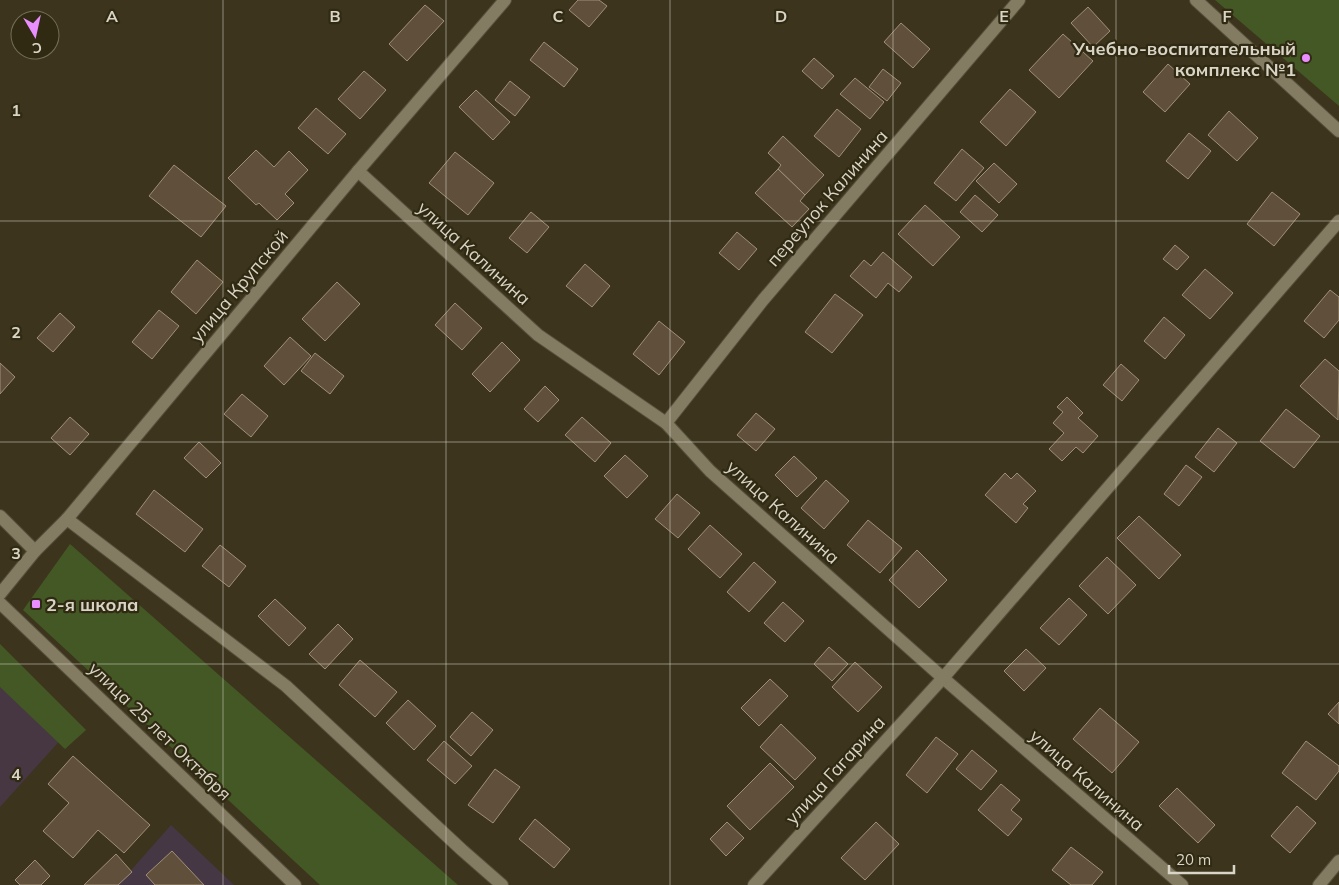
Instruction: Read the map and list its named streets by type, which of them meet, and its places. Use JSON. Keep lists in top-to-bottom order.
{
  "streets": {
    "street": [
      "переулок Калинина",
      "улица Калинина",
      "улица Крупской",
      "улица 25 лет Октября",
      "улица Гагарина"
    ]
  },
  "crossings": [
    ["переулок Калинина", "улица Калинина"],
    ["улица Калинина", "улица Крупской"],
    ["улица Калинина", "улица Гагарина"]
  ],
  "places": {
    "other": ["Учебно-воспитательный комплекс №1"],
    "transit": ["2-я школа"]
  },
  "scale_bar": "20 m",
  "north": "bottom",
  "grid": {
    "columns": [
      "A",
      "B",
      "C",
      "D",
      "E",
      "F"
    ],
    "rows": [
      "1",
      "2",
      "3",
      "4"
    ]
  }
}
